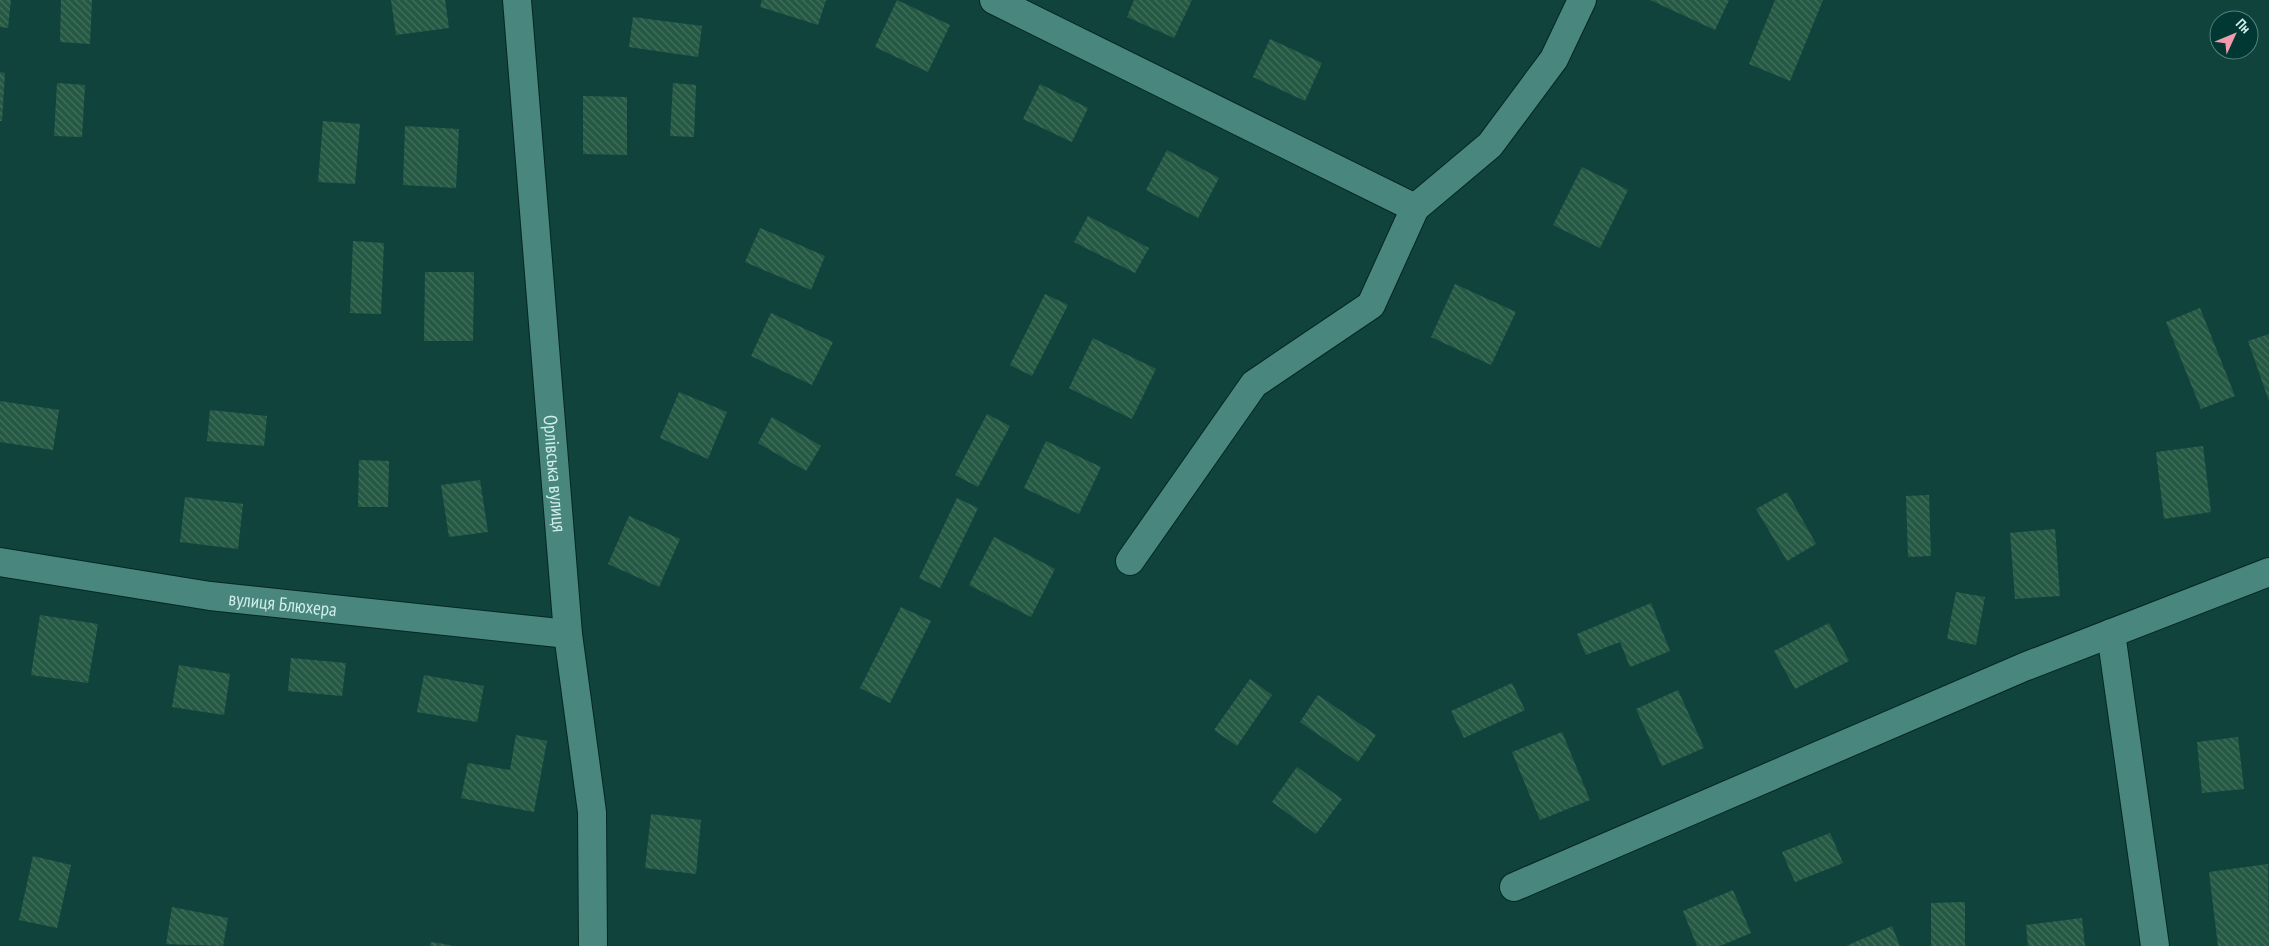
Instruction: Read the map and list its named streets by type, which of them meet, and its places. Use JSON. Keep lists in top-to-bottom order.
{
  "streets": {
    "street": ["Орлівська вулиця", "вулиця Блюхера"]
  },
  "crossings": [
    ["Орлівська вулиця", "вулиця Блюхера"]
  ],
  "north": "top right"
}
